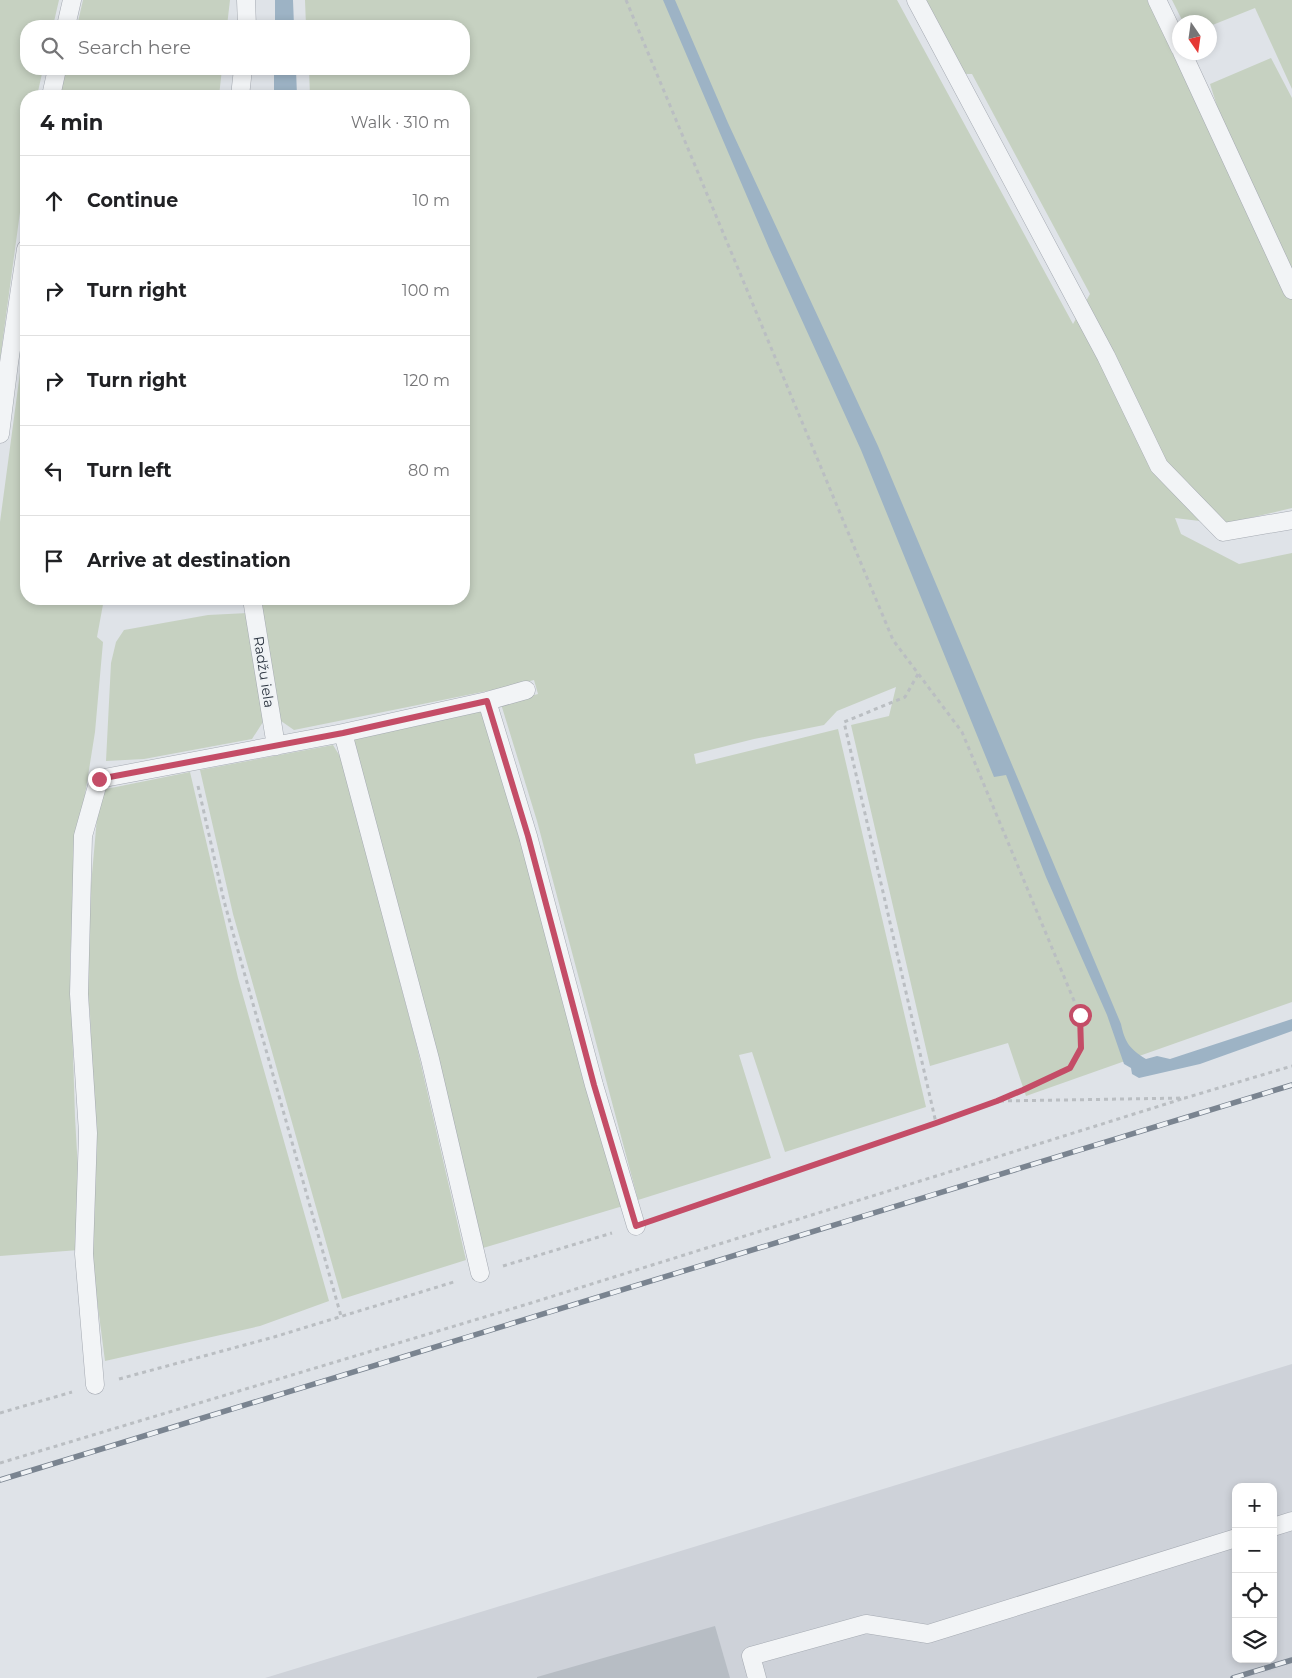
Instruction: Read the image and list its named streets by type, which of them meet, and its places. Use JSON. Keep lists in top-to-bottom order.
{
  "streets": {
    "lane": ["Radžu iela"]
  },
  "north": "bottom",
  "page": {
    "search": "Search here",
    "heading": ["4 min", "Walk · 310 m"],
    "list": [
      ["Continue", "10 m"],
      ["Turn right", "100 m"],
      ["Turn right", "120 m"],
      ["Turn left", "80 m"],
      "Arrive at destination"
    ],
    "map_buttons": ["+", "−"]
  }
}
